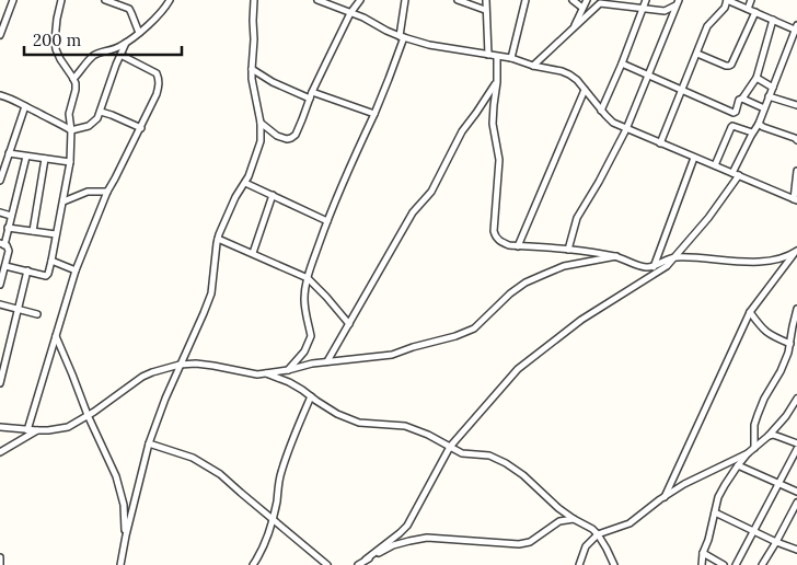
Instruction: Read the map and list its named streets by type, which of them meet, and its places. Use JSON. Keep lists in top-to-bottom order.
{
  "scale_bar": "200 m"
}
